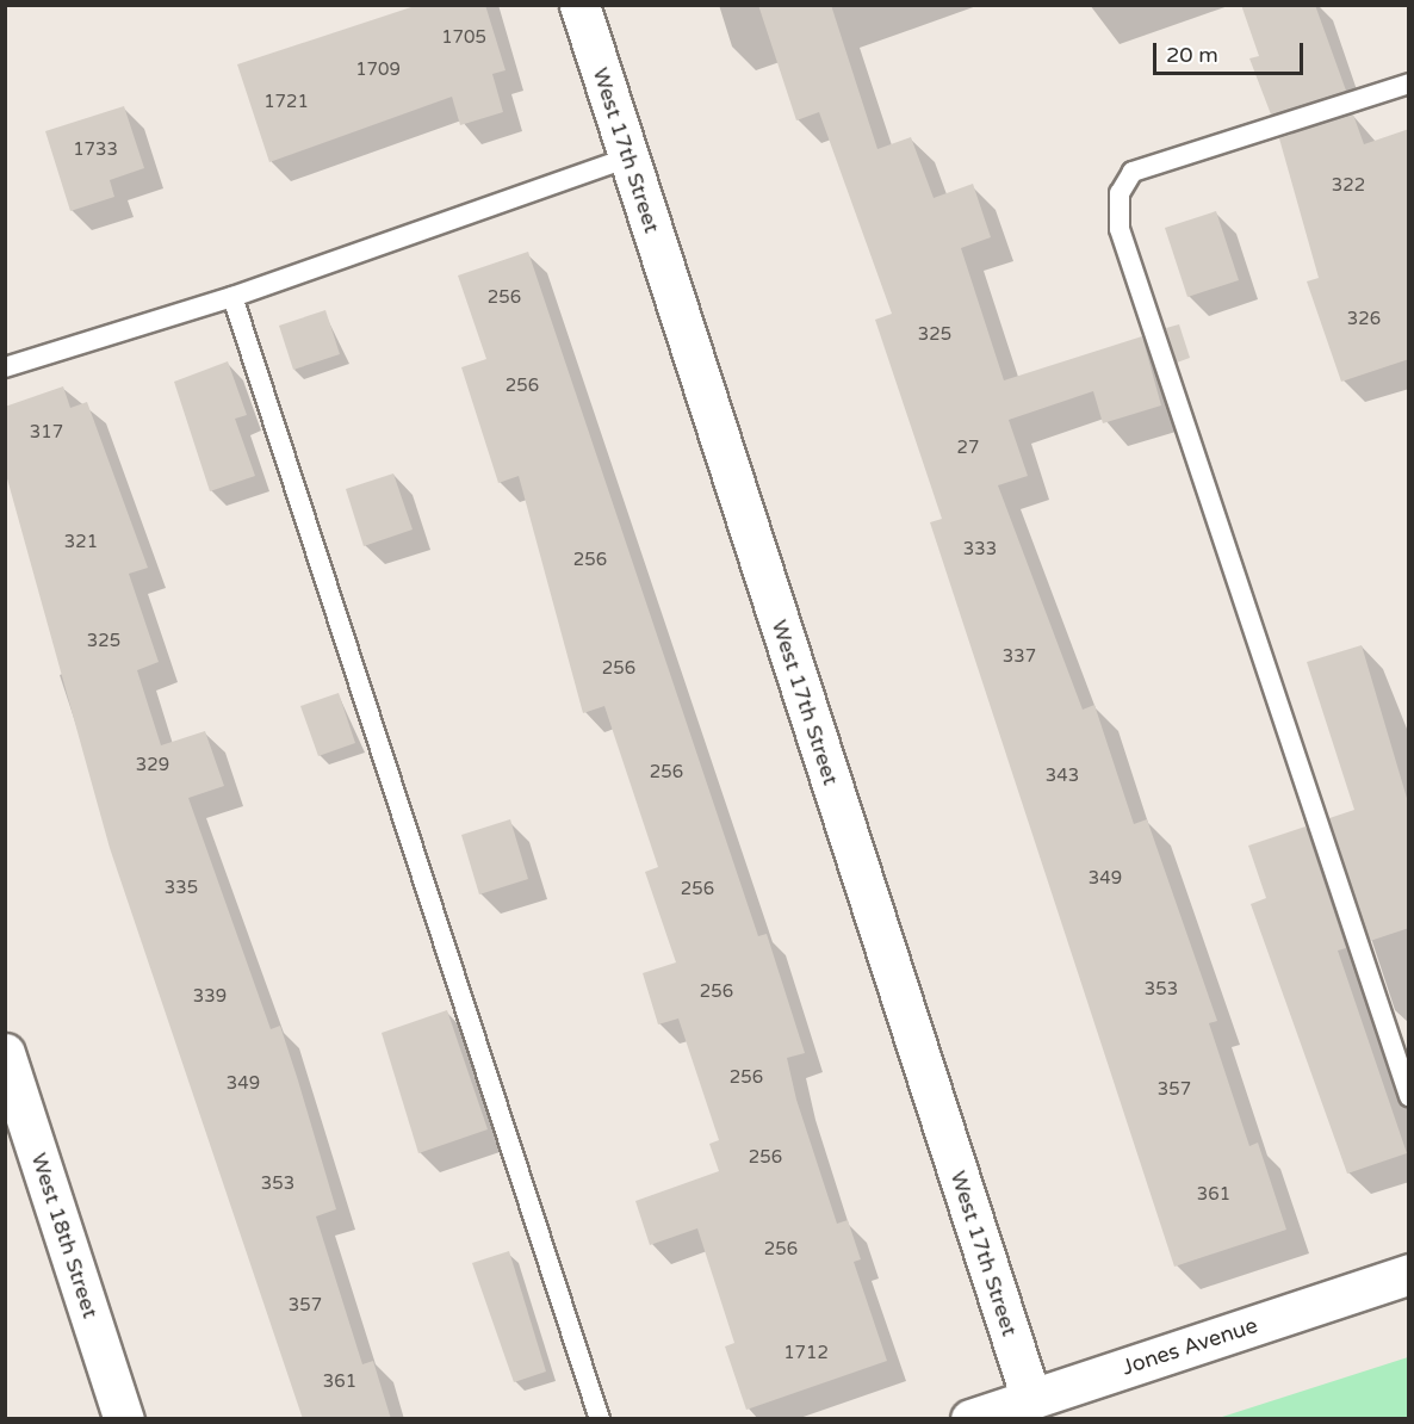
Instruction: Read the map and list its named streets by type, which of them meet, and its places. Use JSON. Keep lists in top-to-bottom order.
{
  "streets": {
    "street": ["West 17th Street", "West 18th Street", "Jones Avenue"]
  },
  "crossings": [
    ["West 17th Street", "Jones Avenue"]
  ],
  "house_numbers": [
    "1705",
    "1709",
    "1721",
    "1733",
    "322",
    "256",
    "326",
    "325",
    "256",
    "317",
    "27",
    "321",
    "333",
    "256",
    "325",
    "337",
    "256",
    "329",
    "256",
    "343",
    "349",
    "335",
    "256",
    "353",
    "256",
    "339",
    "256",
    "349",
    "357",
    "256",
    "353",
    "361",
    "256",
    "357",
    "1712",
    "361"
  ],
  "scale_bar": "20 m"
}
